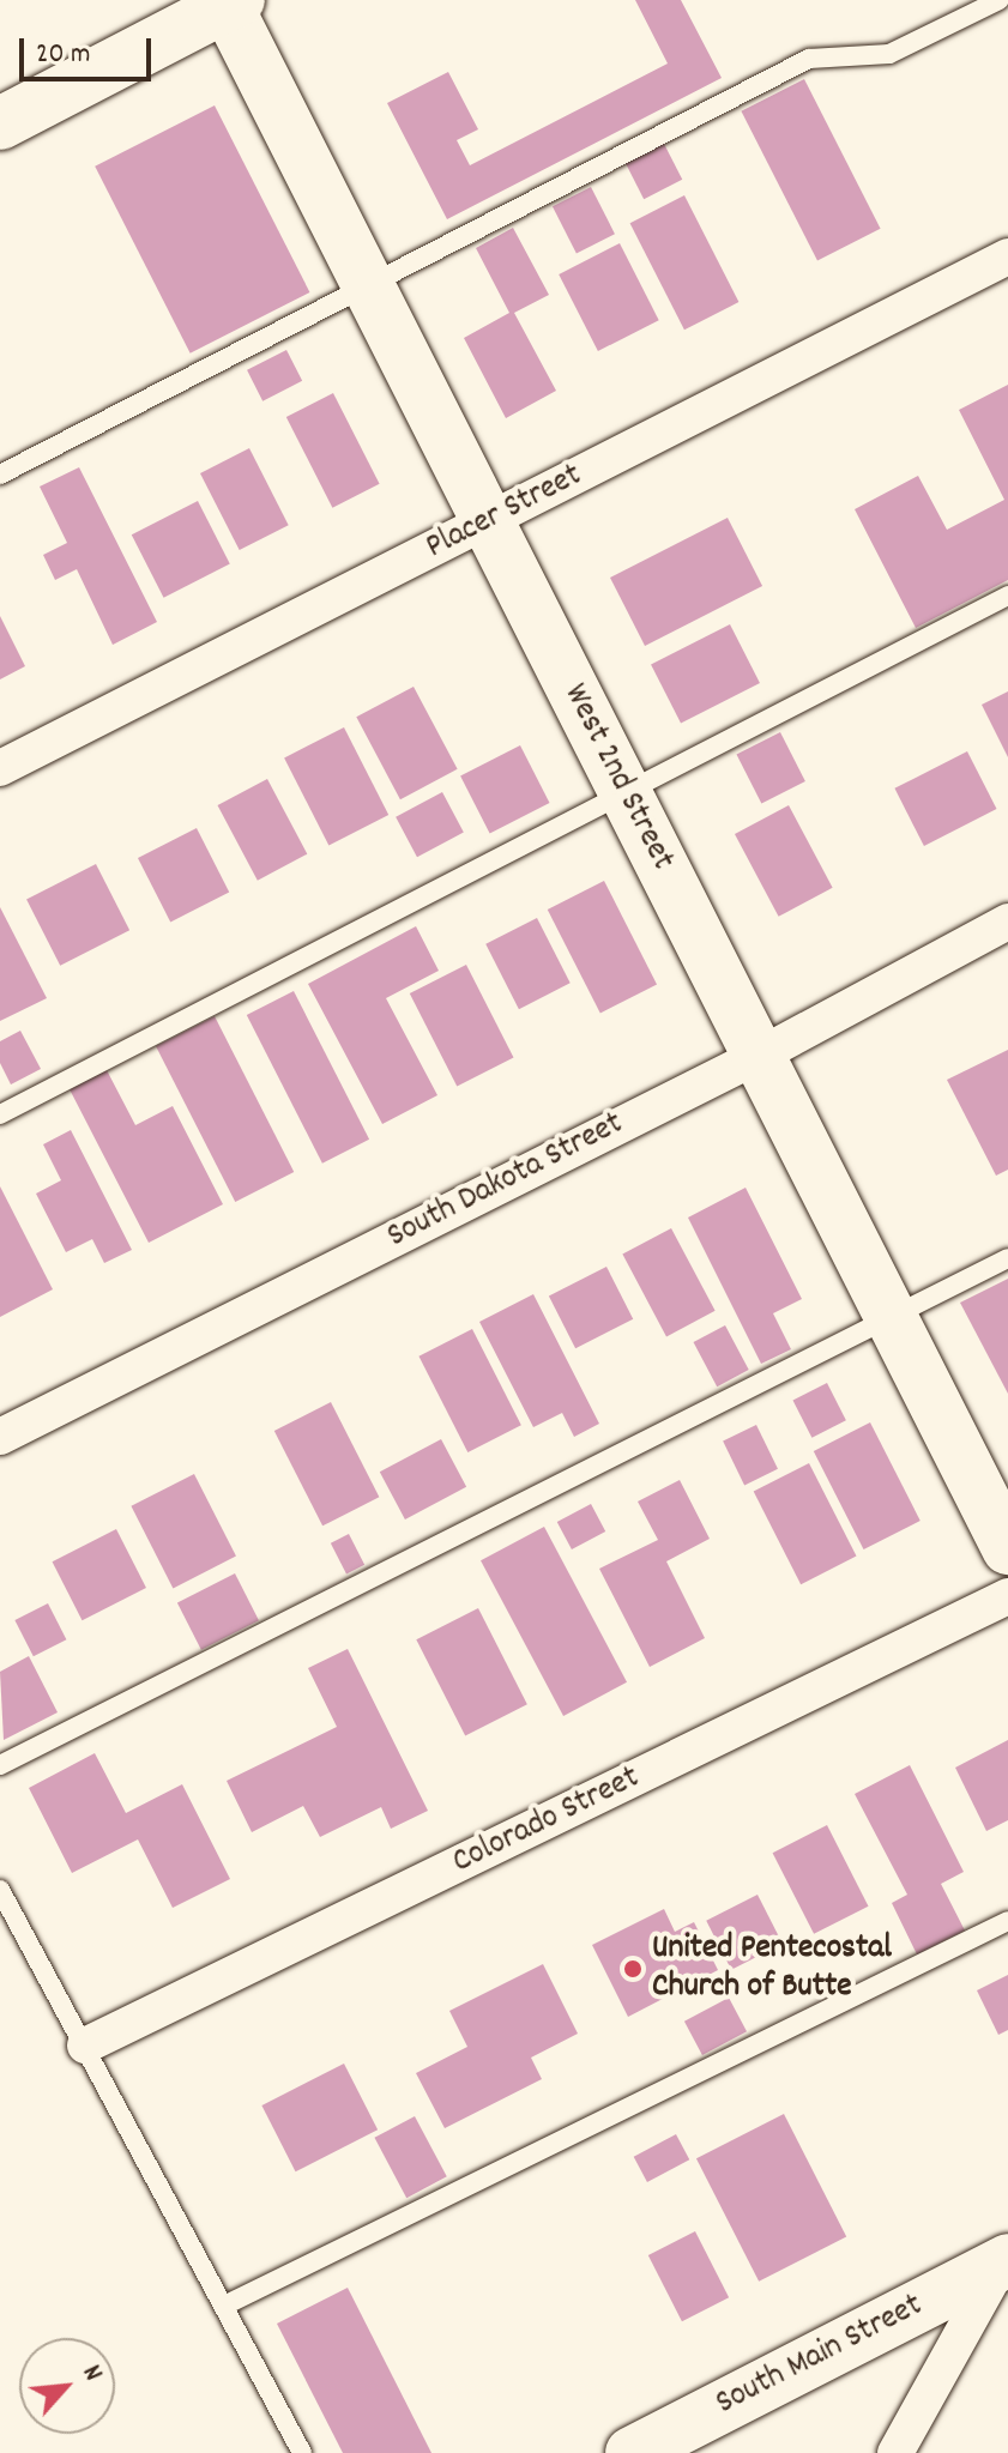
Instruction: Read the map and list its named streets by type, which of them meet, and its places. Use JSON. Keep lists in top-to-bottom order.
{
  "streets": {
    "street": [
      "Placer Street",
      "West 2nd Street",
      "South Dakota Street",
      "Colorado Street",
      "South Main Street"
    ]
  },
  "crossings": [
    ["Placer Street", "West 2nd Street"],
    ["West 2nd Street", "South Dakota Street"]
  ],
  "places": ["United Pentecostal Church of Butte"],
  "scale_bar": "20 m",
  "north": "top right"
}
